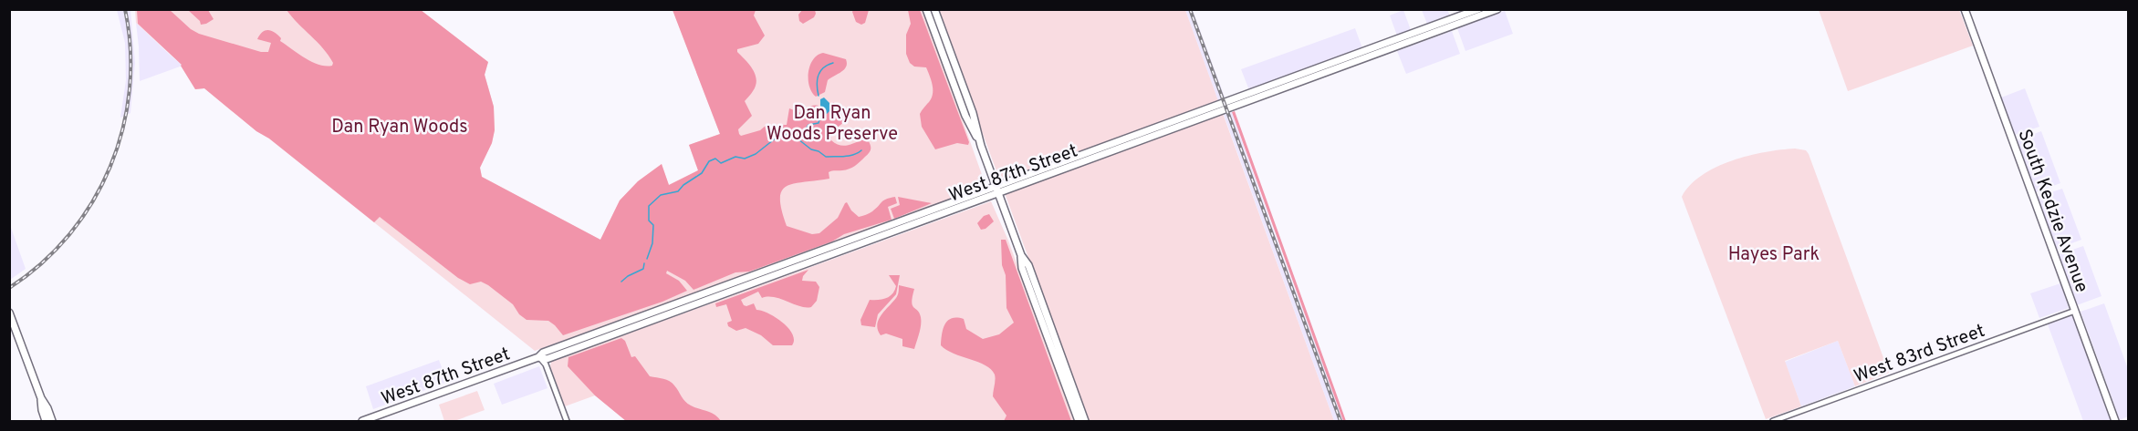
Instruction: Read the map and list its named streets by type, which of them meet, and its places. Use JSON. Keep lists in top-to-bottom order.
{
  "streets": {
    "main road": ["West 87th Street", "South Kedzie Avenue"],
    "street": ["West 83rd Street"]
  },
  "crossings": [
    ["South Kedzie Avenue", "West 83rd Street"]
  ],
  "parks": ["Dan Ryan Woods Preserve", "Dan Ryan Woods", "Hayes Park"]
}
